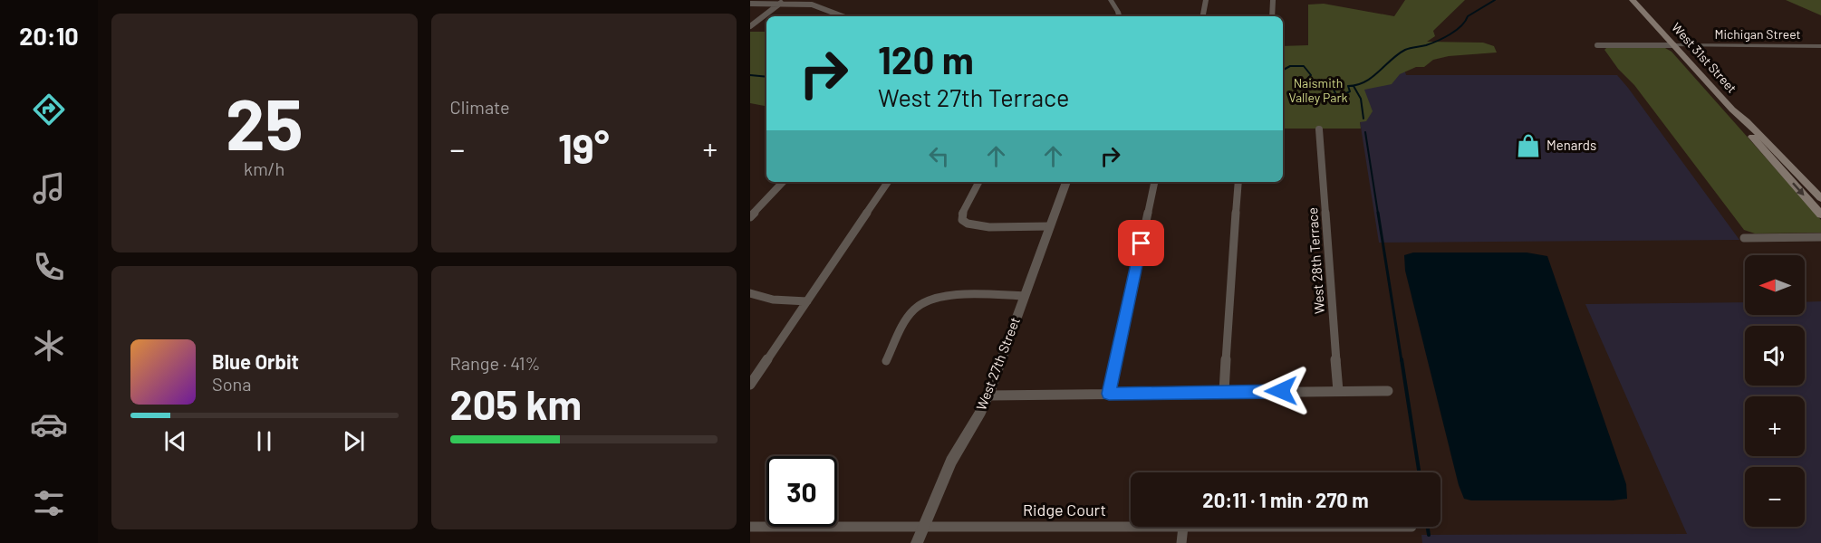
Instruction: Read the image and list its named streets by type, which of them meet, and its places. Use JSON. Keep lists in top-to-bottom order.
{
  "streets": {
    "main road": ["West 31st Street"],
    "street": [
      "Michigan Street",
      "West 28th Terrace",
      "West 27th Street",
      "Ridge Court"
    ]
  },
  "crossings": [
    ["Michigan Street", "West 31st Street"],
    ["West 27th Street", "Ridge Court"]
  ],
  "parks": ["Naismith Valley Park"],
  "places": {
    "shop": ["Menards"]
  },
  "north": "left",
  "page": {
    "tabs": "20:10",
    "tile": [
      ["25", "km/h"],
      "Climate",
      ["Range · 41%", "205 km"]
    ],
    "turn": ["120 m", "West 27th Terrace"],
    "heat": ["−", "19°", "+"],
    "map_buttons": ["+", "−"],
    "song": ["Blue Orbit", "Sona"],
    "limit": "30",
    "trip": "20:11 · 1 min · 270 m"
  }
}
